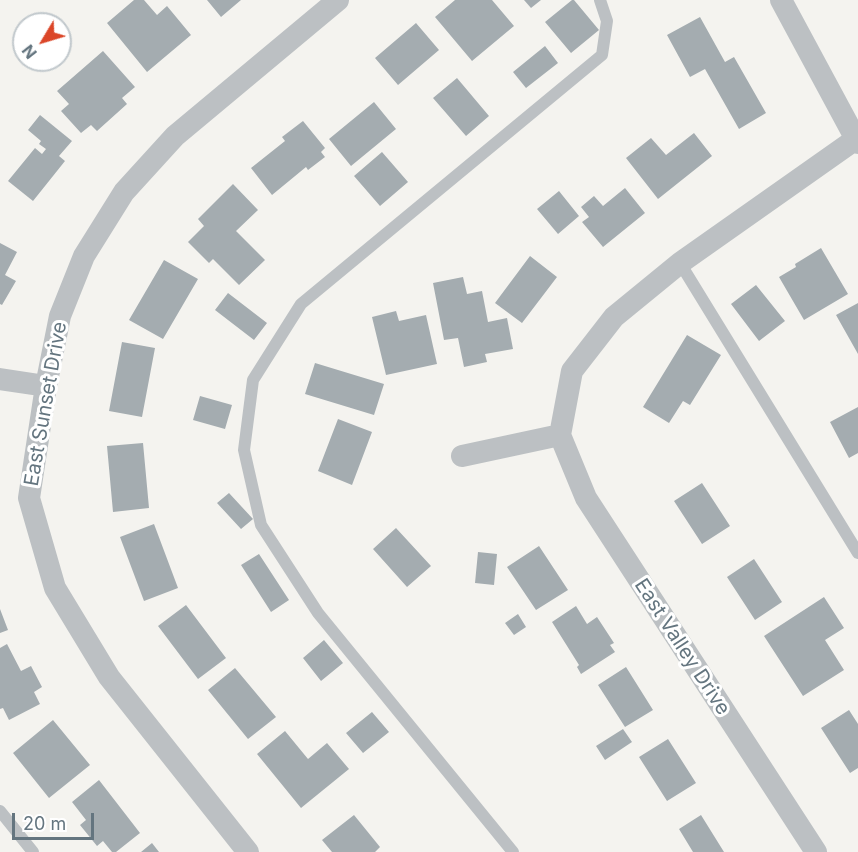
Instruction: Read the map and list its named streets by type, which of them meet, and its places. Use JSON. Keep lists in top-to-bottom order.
{
  "streets": {
    "street": ["East Sunset Drive", "East Valley Drive"]
  },
  "scale_bar": "20 m",
  "north": "bottom left"
}
